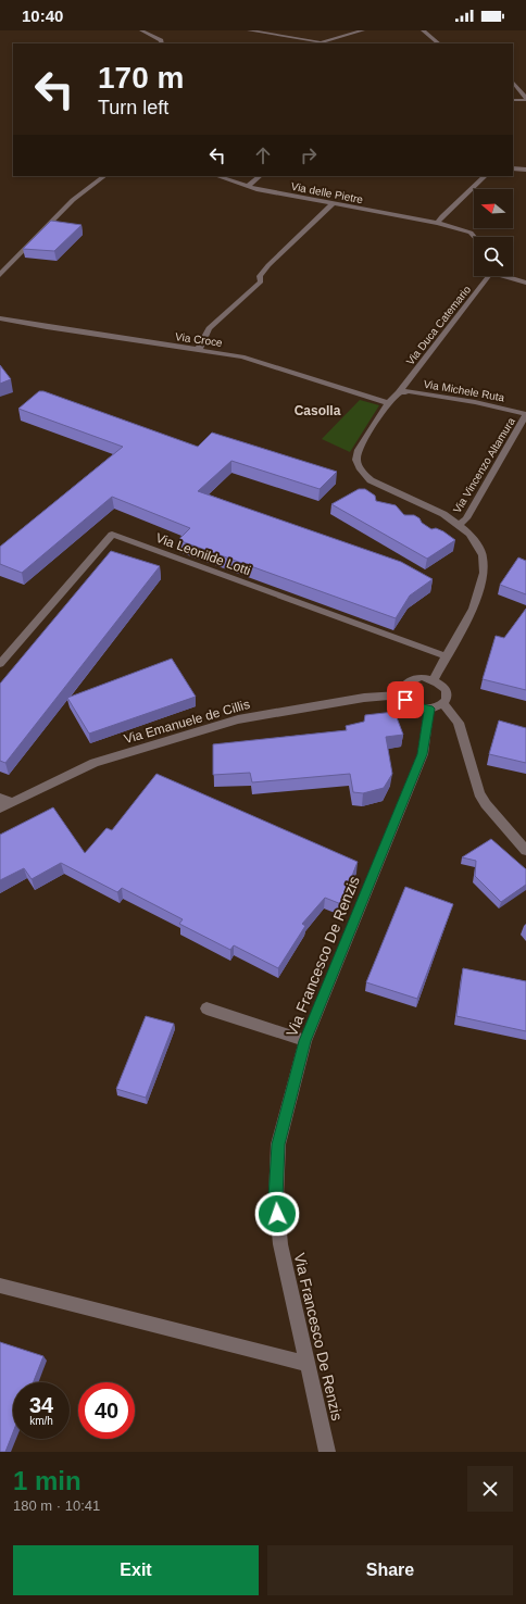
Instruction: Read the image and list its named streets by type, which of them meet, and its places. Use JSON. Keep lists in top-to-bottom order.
{
  "streets": {
    "street": [
      "Via delle Pietre",
      "Via Duca Catemario",
      "Via Croce",
      "Via Michele Ruta",
      "Via Vincenzo Altamura",
      "Via Leonilde Lotti",
      "Via Emanuele de Cillis",
      "Via Francesco De Renzis"
    ]
  },
  "crossings": [
    ["Via Duca Catemario", "Via Michele Ruta"],
    ["Via Michele Ruta", "Via Vincenzo Altamura"],
    ["Via Emanuele de Cillis", "Via Francesco De Renzis"]
  ],
  "districts": ["Casolla"],
  "north": "left",
  "page": {
    "status": "10:40",
    "turn": ["170 m", "Turn left"],
    "speed": "34 km/h",
    "limit": "40",
    "heading": ["1 min", "180 m · 10:41"],
    "buttons": ["Exit", "Share"]
  }
}
